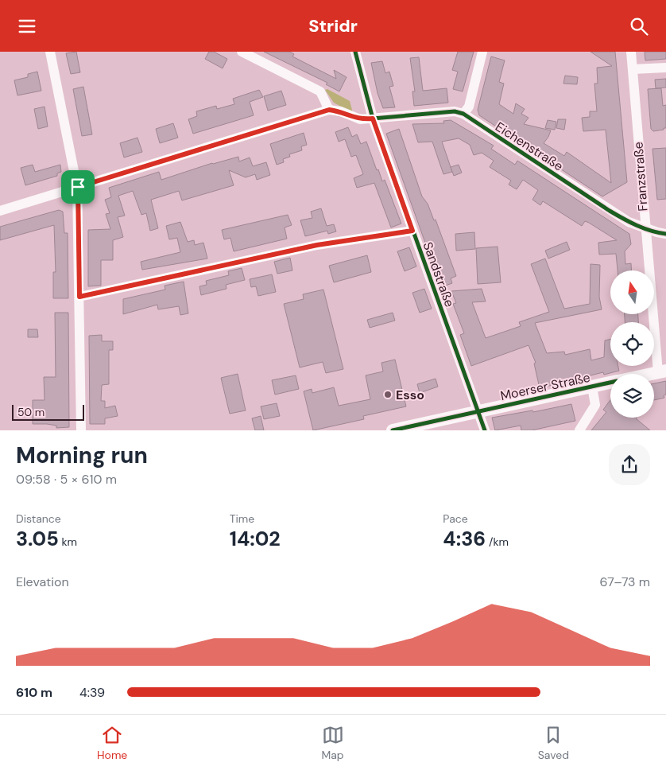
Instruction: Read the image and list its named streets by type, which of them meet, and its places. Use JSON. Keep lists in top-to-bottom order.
{
  "streets": {
    "main road": ["Moerser Straße"],
    "street": ["Eichenstraße", "Franzstraße", "Sandstraße"]
  },
  "crossings": [
    ["Eichenstraße", "Franzstraße"],
    ["Eichenstraße", "Sandstraße"],
    ["Franzstraße", "Moerser Straße"],
    ["Sandstraße", "Moerser Straße"]
  ],
  "places": ["Esso"],
  "scale_bar": "50 m",
  "north": "top",
  "page": {
    "header": "Stridr",
    "scale": "50 m",
    "heading": ["Morning run", "09:58 · 5 × 610 m"],
    "stats": [
      ["Distance", "3.05 km"],
      ["Time", "14:02"],
      ["Pace", "4:36 /km"]
    ],
    "chart": ["Elevation", "67–73 m"],
    "list": [
      {
        "name": "610 m",
        "note": "4:39"
      }
    ],
    "tabs": ["Home", "Map", "Saved"]
  }
}
